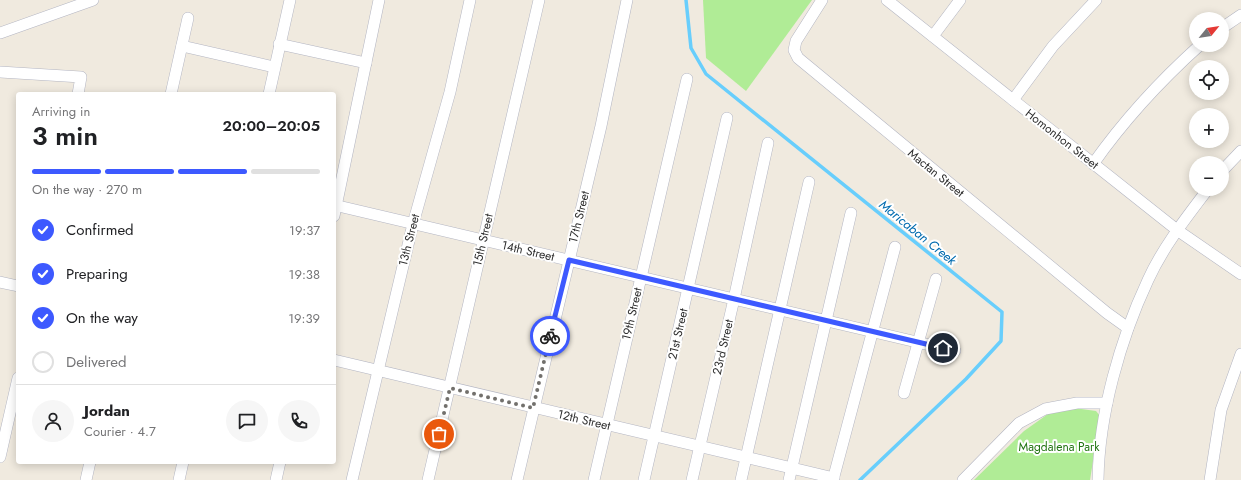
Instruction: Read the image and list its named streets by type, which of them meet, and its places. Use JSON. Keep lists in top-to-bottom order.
{
  "streets": {
    "street": [
      "Homonhon Street",
      "Mactan Street",
      "17th Street",
      "13th Street",
      "15th Street",
      "14th Street",
      "19th Street",
      "21st Street",
      "23rd Street",
      "12th Street"
    ]
  },
  "crossings": [
    ["17th Street", "14th Street"],
    ["17th Street", "12th Street"],
    ["13th Street", "14th Street"],
    ["13th Street", "12th Street"],
    ["15th Street", "14th Street"],
    ["15th Street", "12th Street"],
    ["14th Street", "19th Street"],
    ["14th Street", "21st Street"],
    ["14th Street", "23rd Street"],
    ["19th Street", "12th Street"],
    ["21st Street", "12th Street"],
    ["23rd Street", "12th Street"]
  ],
  "water": ["Maricaban Creek"],
  "parks": ["Magdalena Park"],
  "north": "top right",
  "page": {
    "map_buttons": ["+", "−"],
    "heading": ["3 min", "Arriving in", "20:00–20:05"],
    "panel": ["Jordan", "Courier · 4.7"],
    "bar": "On the way · 270 m",
    "list": [
      ["Confirmed", "19:37"],
      ["Preparing", "19:38"],
      ["On the way", "19:39"],
      "Delivered"
    ]
  }
}
